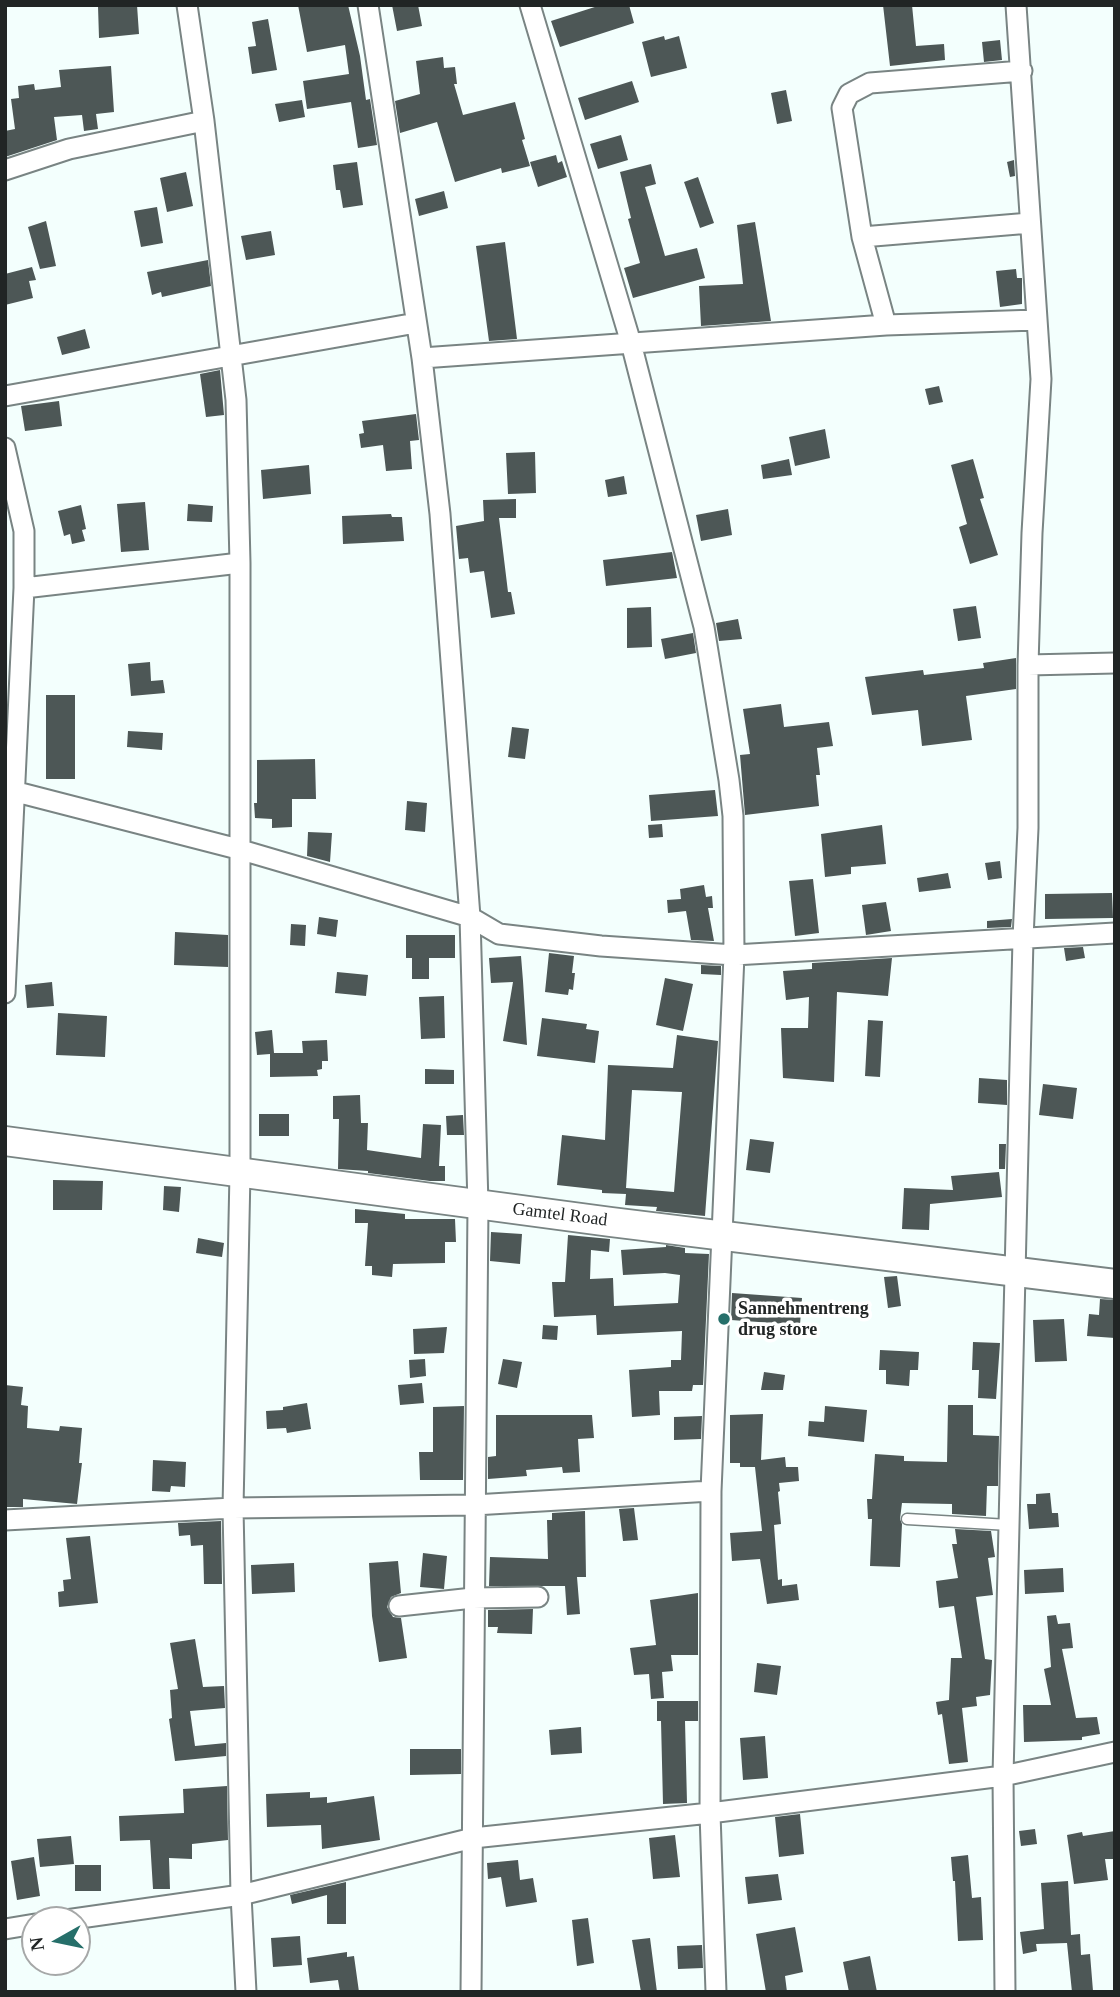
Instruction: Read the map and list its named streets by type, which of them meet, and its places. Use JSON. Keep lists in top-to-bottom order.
{
  "streets": {
    "street": ["Gamtel Road"]
  },
  "places": ["Sannehmentreng drug store"],
  "north": "left"
}
